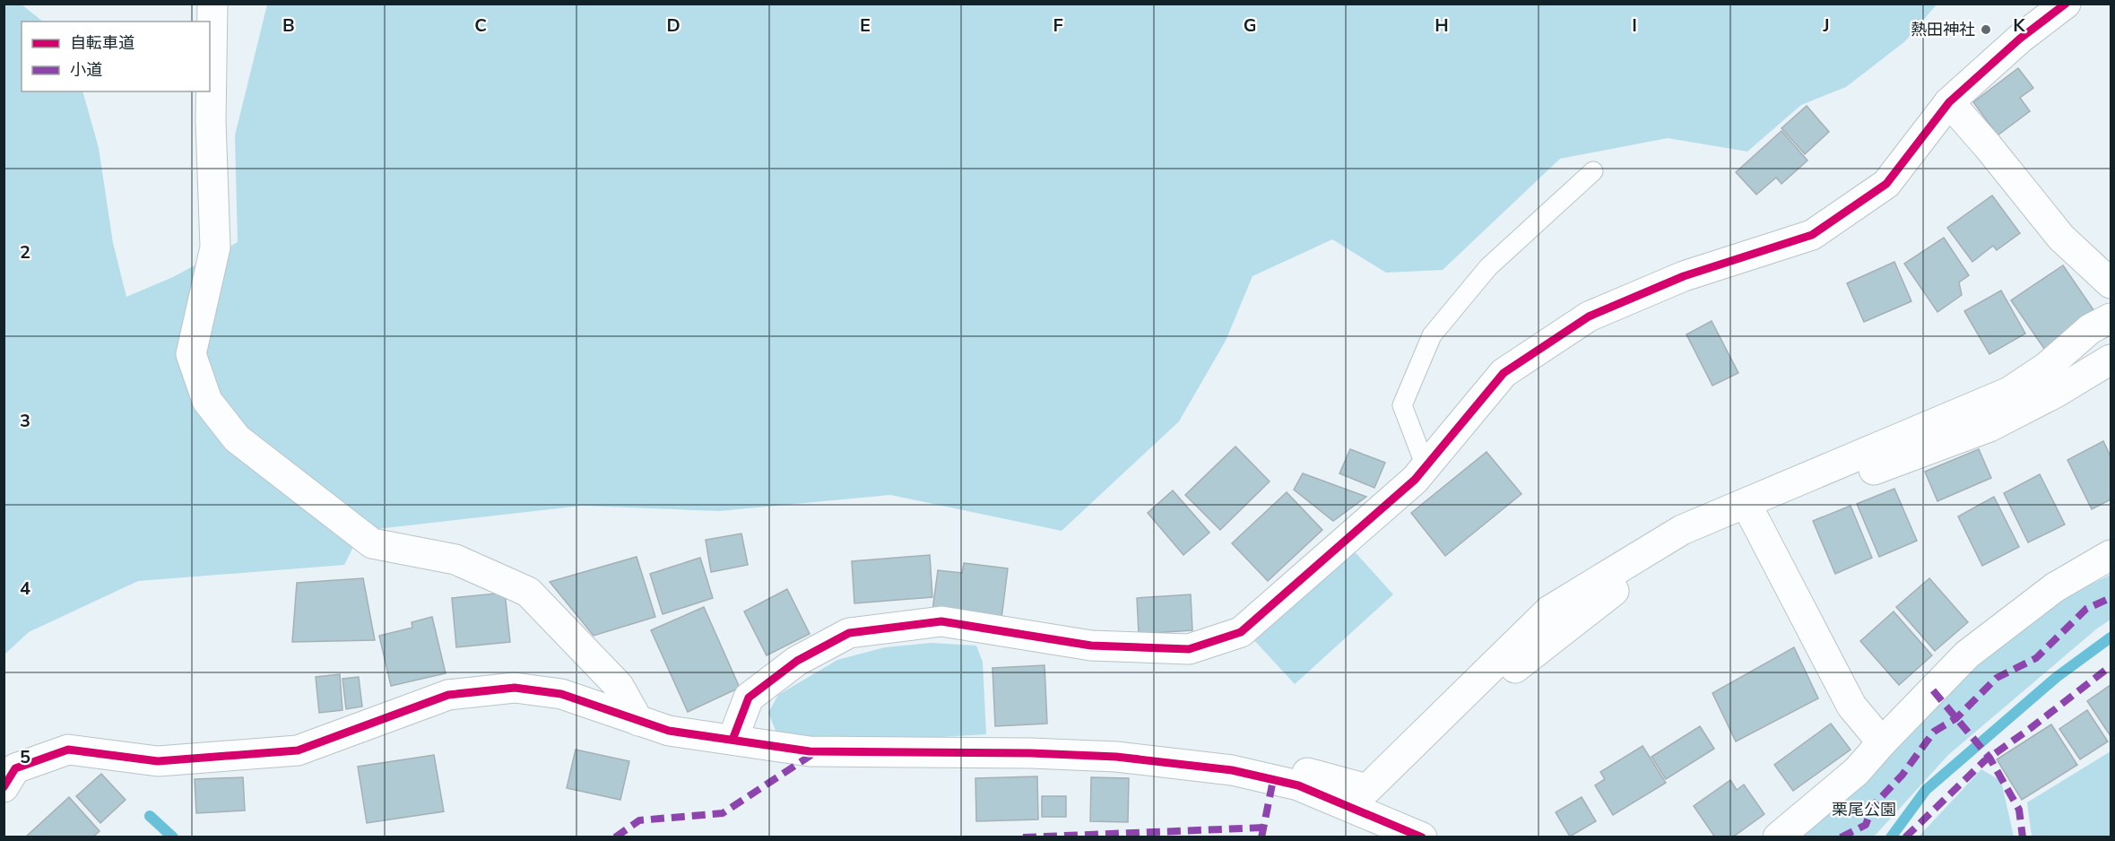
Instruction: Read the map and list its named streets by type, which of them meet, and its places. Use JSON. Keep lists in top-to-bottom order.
{
  "parks": ["栗尾公園"],
  "places": ["熱田神社"],
  "legend": ["自転車道", "小道"],
  "grid": {
    "columns": [
      "B",
      "C",
      "D",
      "E",
      "F",
      "G",
      "H",
      "I",
      "J",
      "K"
    ],
    "rows": [
      "2",
      "3",
      "4",
      "5"
    ]
  }
}
